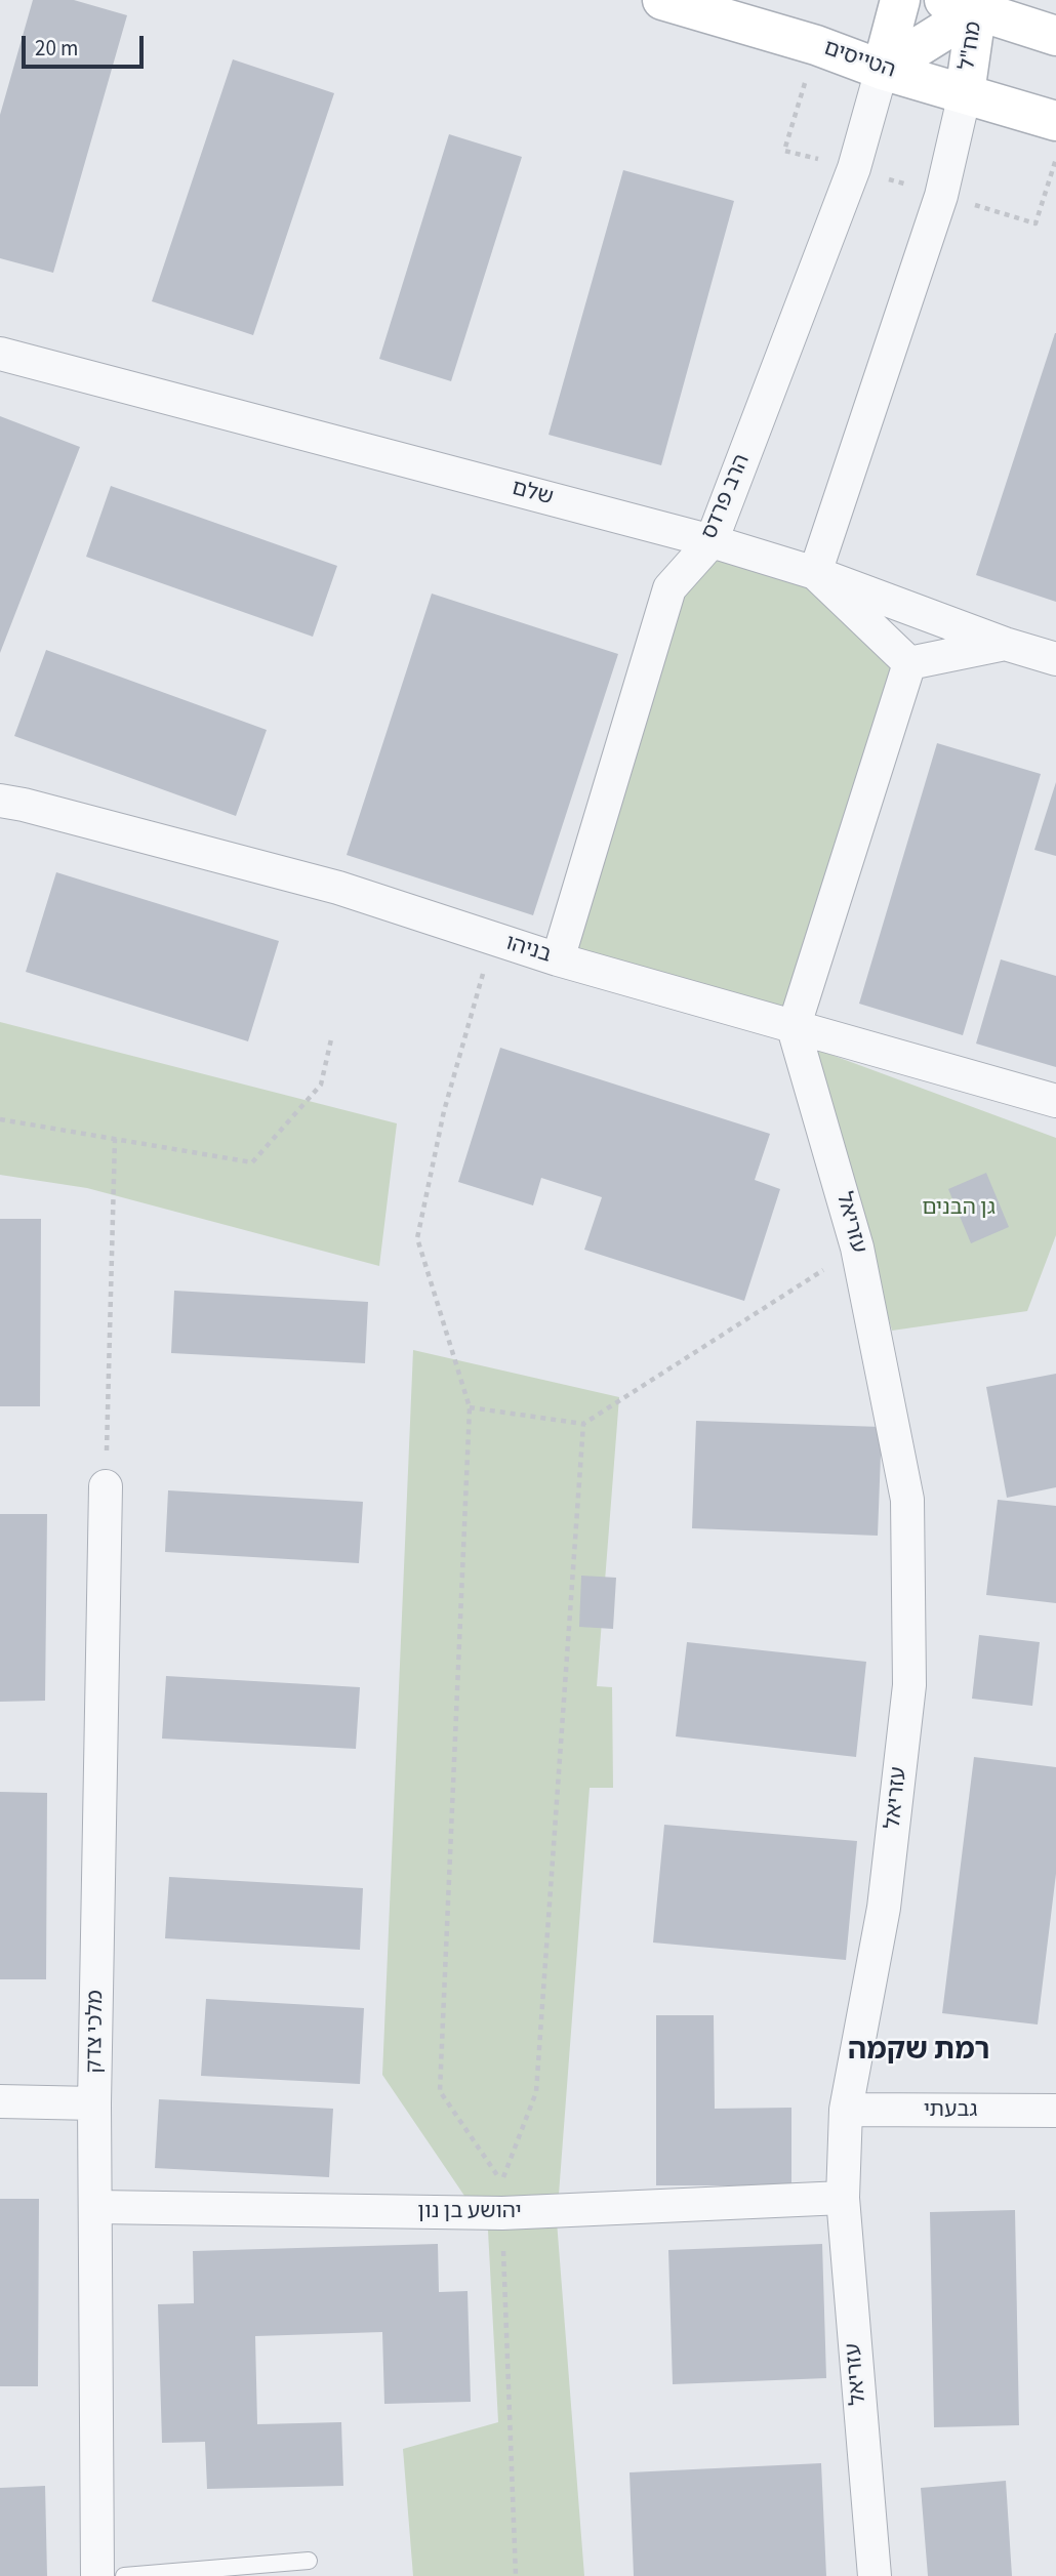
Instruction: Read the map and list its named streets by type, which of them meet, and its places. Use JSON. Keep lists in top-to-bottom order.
{
  "streets": {
    "main road": ["מח\"ל", "הטייסים"],
    "street": [
      "שלם",
      "הרב פרדס",
      "בניהו",
      "עזריאל",
      "מלכי צדק",
      "גבעתי",
      "יהושע בן נון"
    ]
  },
  "crossings": [
    ["מח\"ל", "הטייסים"],
    ["הטייסים", "הרב פרדס"],
    ["שלם", "הרב פרדס"],
    ["הרב פרדס", "בניהו"],
    ["בניהו", "עזריאל"],
    ["עזריאל", "גבעתי"],
    ["עזריאל", "יהושע בן נון"],
    ["מלכי צדק", "יהושע בן נון"]
  ],
  "districts": ["רמת שקמה"],
  "parks": ["גן הבנים"],
  "scale_bar": "20 m"
}
